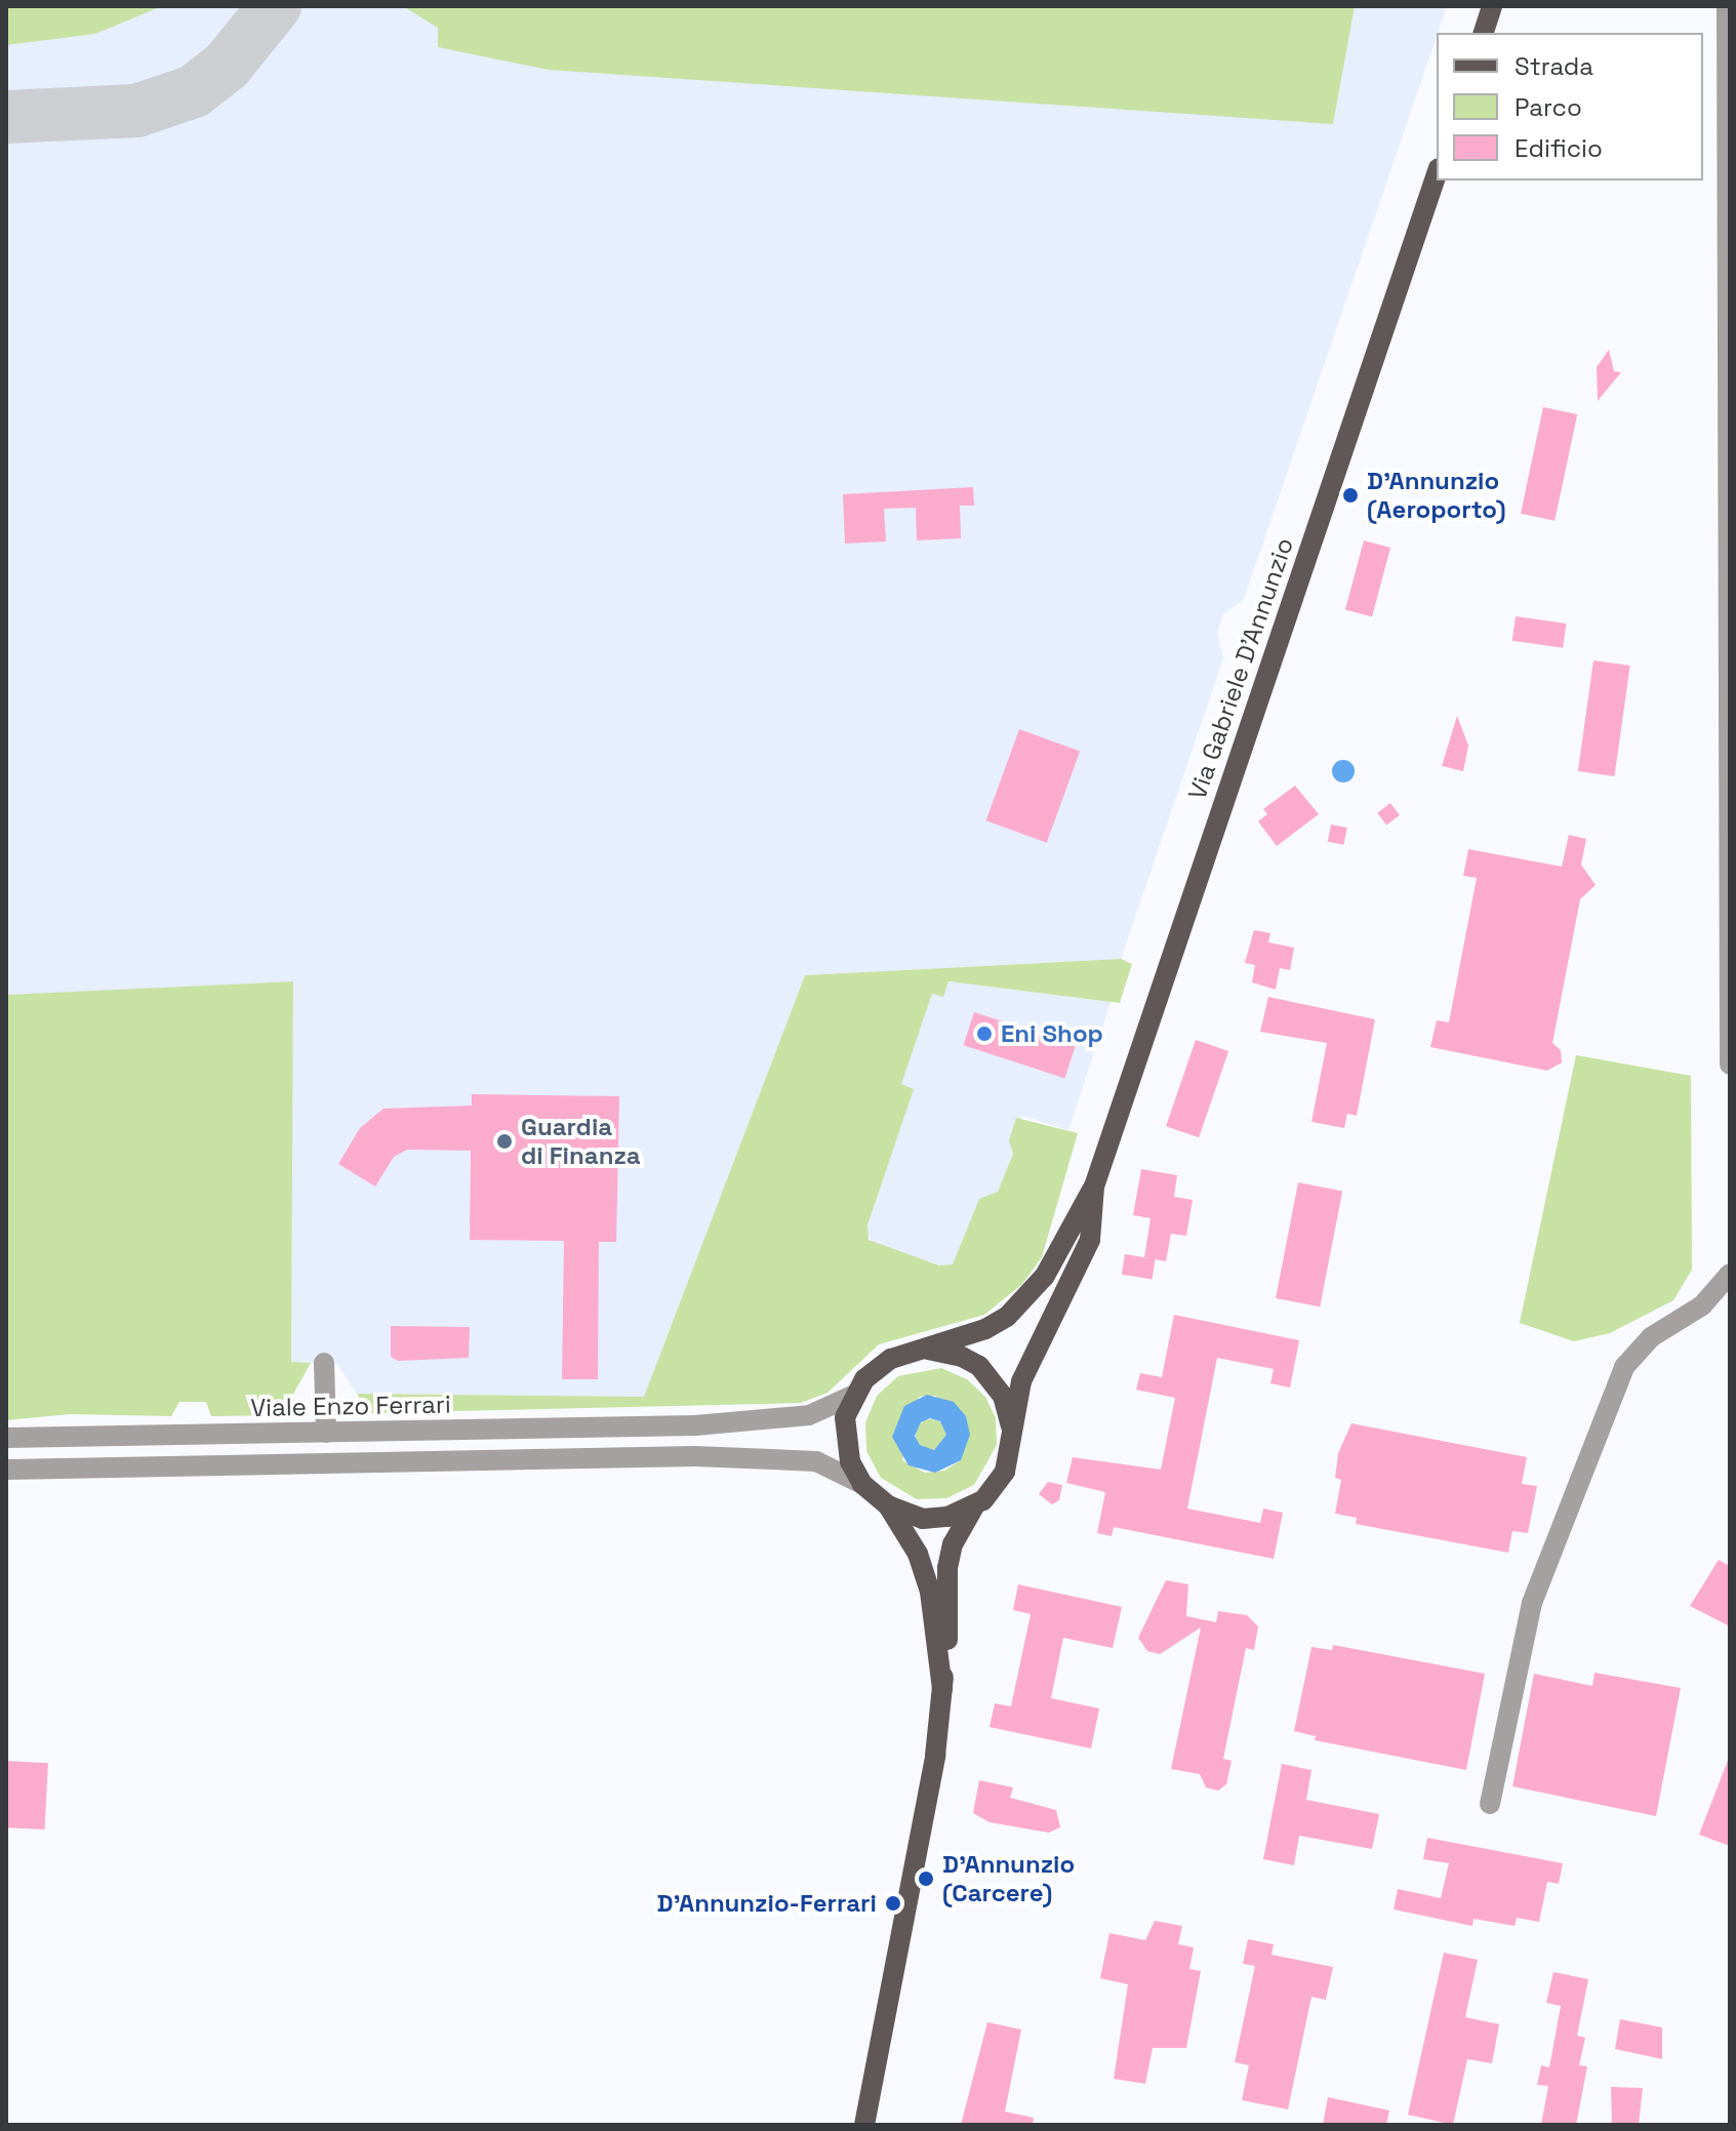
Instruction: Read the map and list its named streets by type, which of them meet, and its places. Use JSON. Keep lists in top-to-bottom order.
{
  "streets": {
    "main road": ["Via Gabriele D'Annunzio"],
    "street": ["Viale Enzo Ferrari"]
  },
  "places": [
    "D'Annunzio (Aeroporto)",
    "Eni Shop",
    "Guardia di Finanza",
    "D'Annunzio (Carcere)",
    "D'Annunzio-Ferrari"
  ],
  "legend": ["Strada", "Parco", "Edificio"]
}
